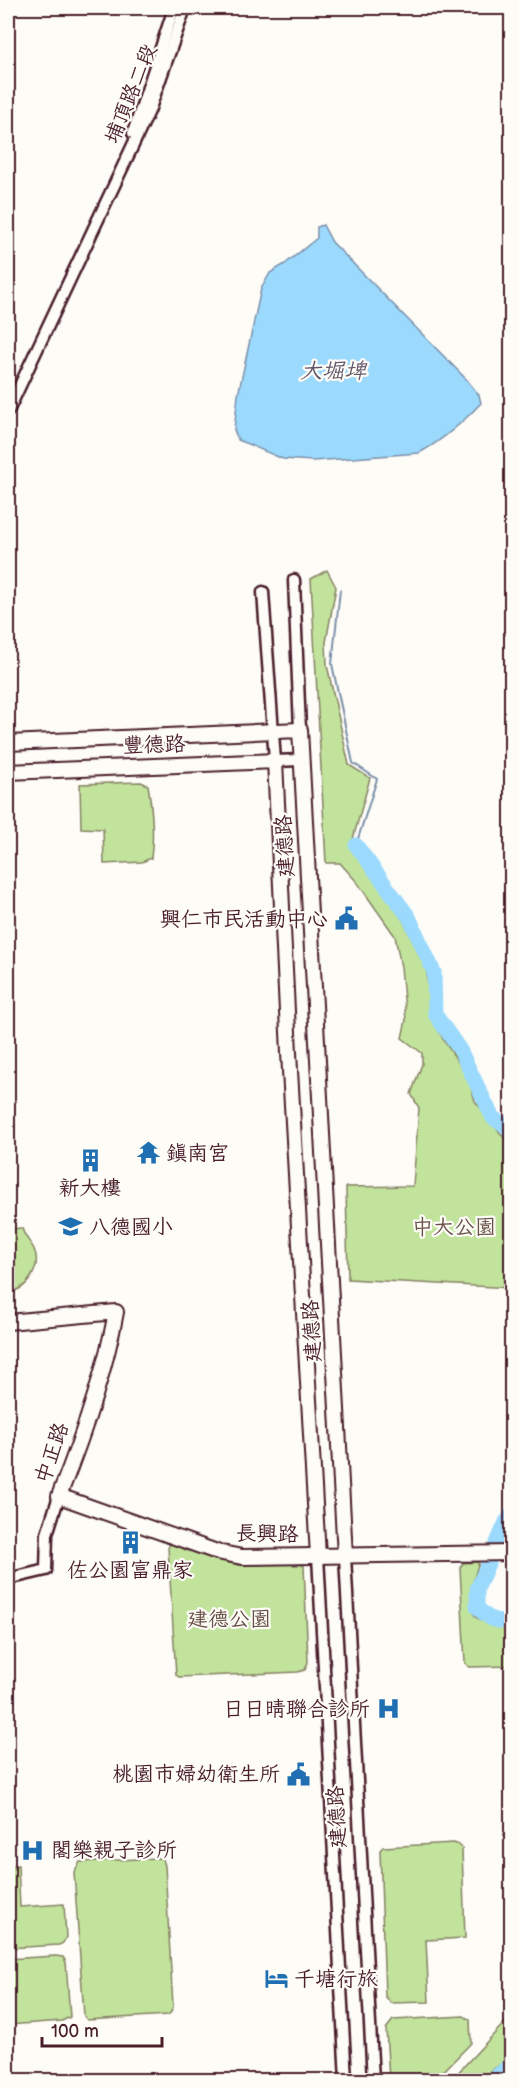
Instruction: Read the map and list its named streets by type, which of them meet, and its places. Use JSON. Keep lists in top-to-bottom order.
{
  "streets": {
    "main road": [
      "豐德路",
      "建德路",
      "中正路",
      "長興路"
    ],
    "street": ["埔頂路二段"]
  },
  "crossings": [
    ["豐德路", "建德路"],
    ["建德路", "長興路"],
    ["中正路", "長興路"]
  ],
  "water": ["大堀埤"],
  "parks": ["中大公園", "建德公園"],
  "places": {
    "public building": ["興仁市民活動中心", "桃園市婦幼衛生所"],
    "temple": ["鎮南宮"],
    "building": ["新大樓", "佐公園富鼎家"],
    "school or university": ["八德國小"],
    "hospital": ["日日晴聯合診所", "閣樂親子診所"],
    "hotel": ["千塘行旅"]
  },
  "scale_bar": "100 m"
}
